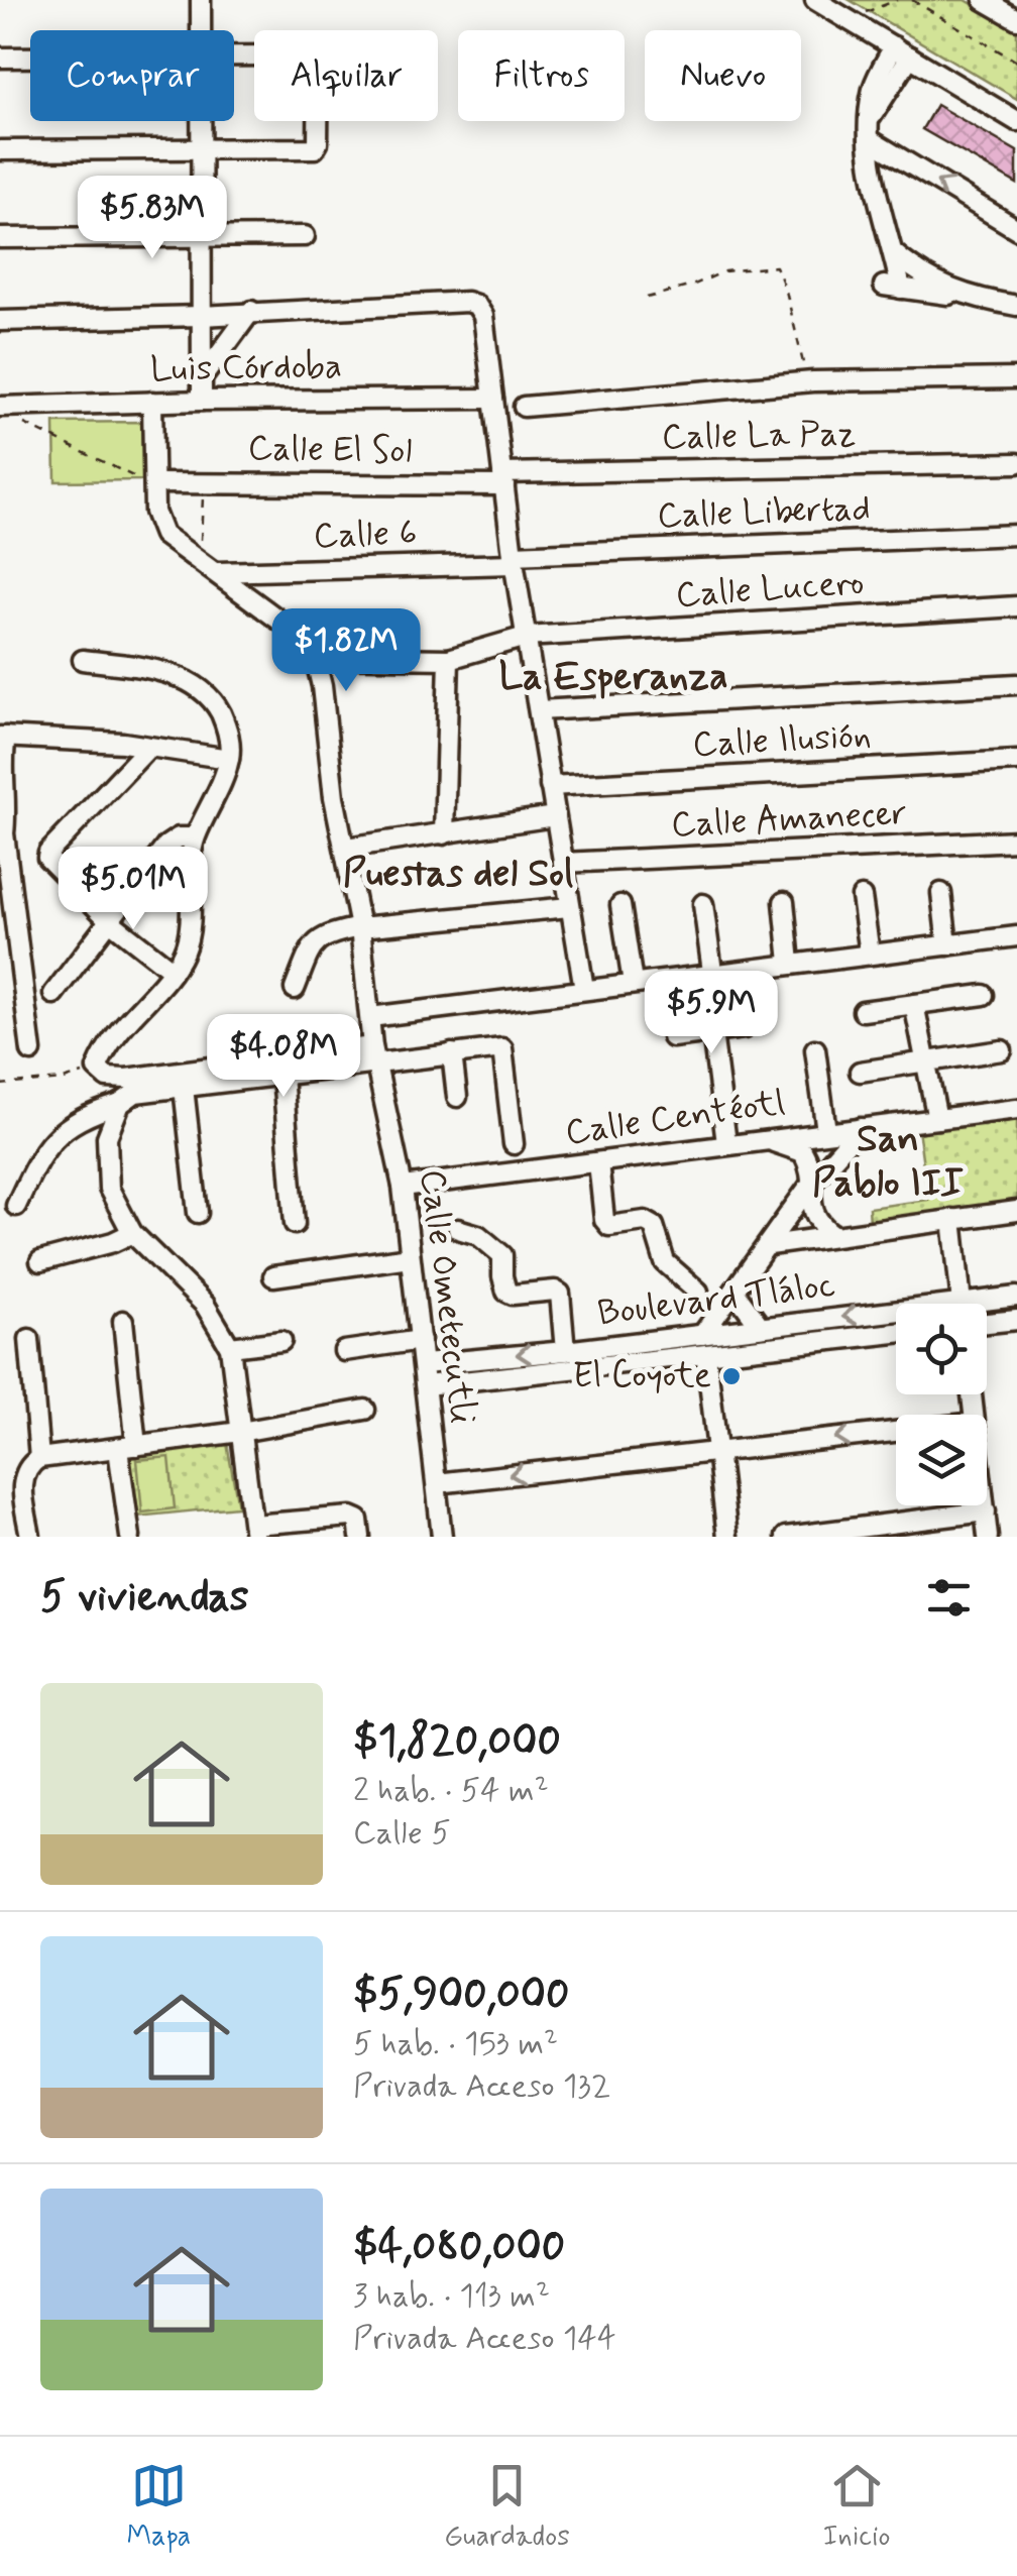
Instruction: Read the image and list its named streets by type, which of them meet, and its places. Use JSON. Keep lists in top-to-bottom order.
{
  "streets": {
    "street": [
      "Luis Córdoba",
      "Calle La Paz",
      "Calle El Sol",
      "Calle Libertad",
      "Calle 6",
      "Calle Lucero",
      "Calle Ilusión",
      "Calle Amanecer",
      "Calle Centéotl",
      "Calle Ometecutli",
      "Boulevard Tláloc"
    ]
  },
  "crossings": [
    ["Calle La Paz", "Calle El Sol"],
    ["Calle Libertad", "Calle 6"],
    ["Calle Lucero", "Calle Ometecutli"],
    ["Calle Centéotl", "Calle Ometecutli"],
    ["Calle Ometecutli", "Boulevard Tláloc"]
  ],
  "districts": ["La Esperanza", "Puestas del Sol", "San Pablo III"],
  "places": ["El Coyote"],
  "page": {
    "chip": [
      "Comprar",
      "Alquilar",
      "Filtros",
      "Nuevo"
    ],
    "price": [
      "$5.83M",
      "$1.82M",
      "$5.01M",
      "$5.9M",
      "$4.08M"
    ],
    "heading": "5 viviendas",
    "list": [
      {
        "name": "$1,820,000",
        "note": "2 hab. · 54 m² · Calle 5"
      },
      {
        "name": "$5,900,000",
        "note": "5 hab. · 153 m² · Privada Acceso 132"
      },
      {
        "name": "$4,080,000",
        "note": "3 hab. · 113 m² · Privada Acceso 144"
      }
    ],
    "tabs": ["Mapa", "Guardados", "Inicio"]
  }
}
